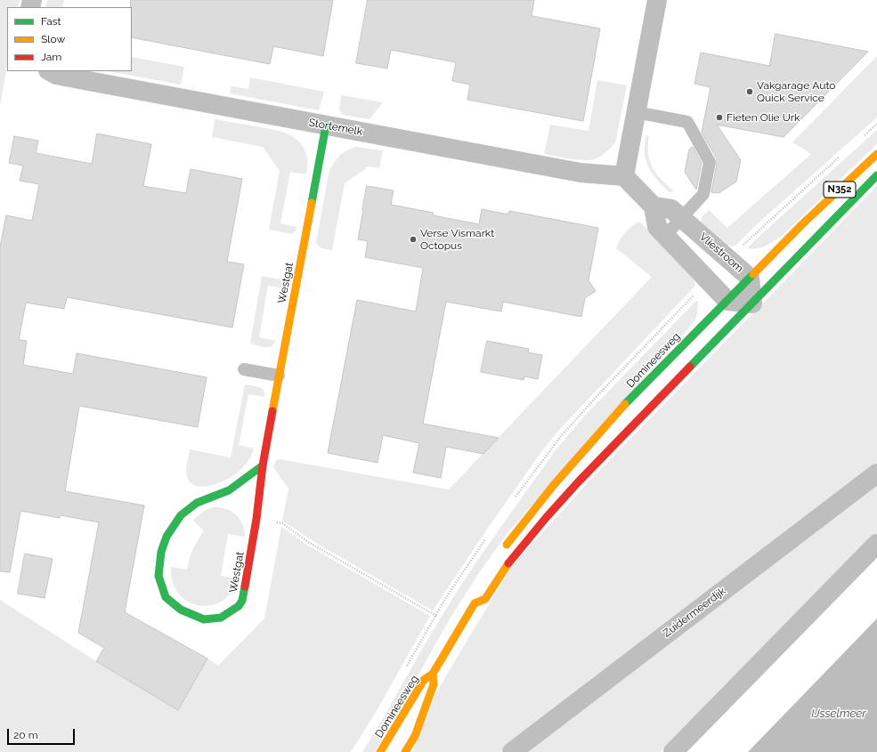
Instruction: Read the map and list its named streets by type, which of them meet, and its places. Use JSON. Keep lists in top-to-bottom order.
{
  "streets": {
    "main road": ["N352", "Westgat", "Domineesweg"],
    "street": ["Stortemelk", "Vliestroom", "Zuidermeerdijk"]
  },
  "crossings": [
    ["Stortemelk", "Westgat"],
    ["Vliestroom", "Domineesweg"]
  ],
  "water": ["IJsselmeer"],
  "places": ["Vakgarage Auto Quick Service", "Fieten Olie Urk", "Verse Vismarkt Octopus"],
  "legend": ["Fast", "Slow", "Jam"],
  "scale_bar": "20 m"
}
